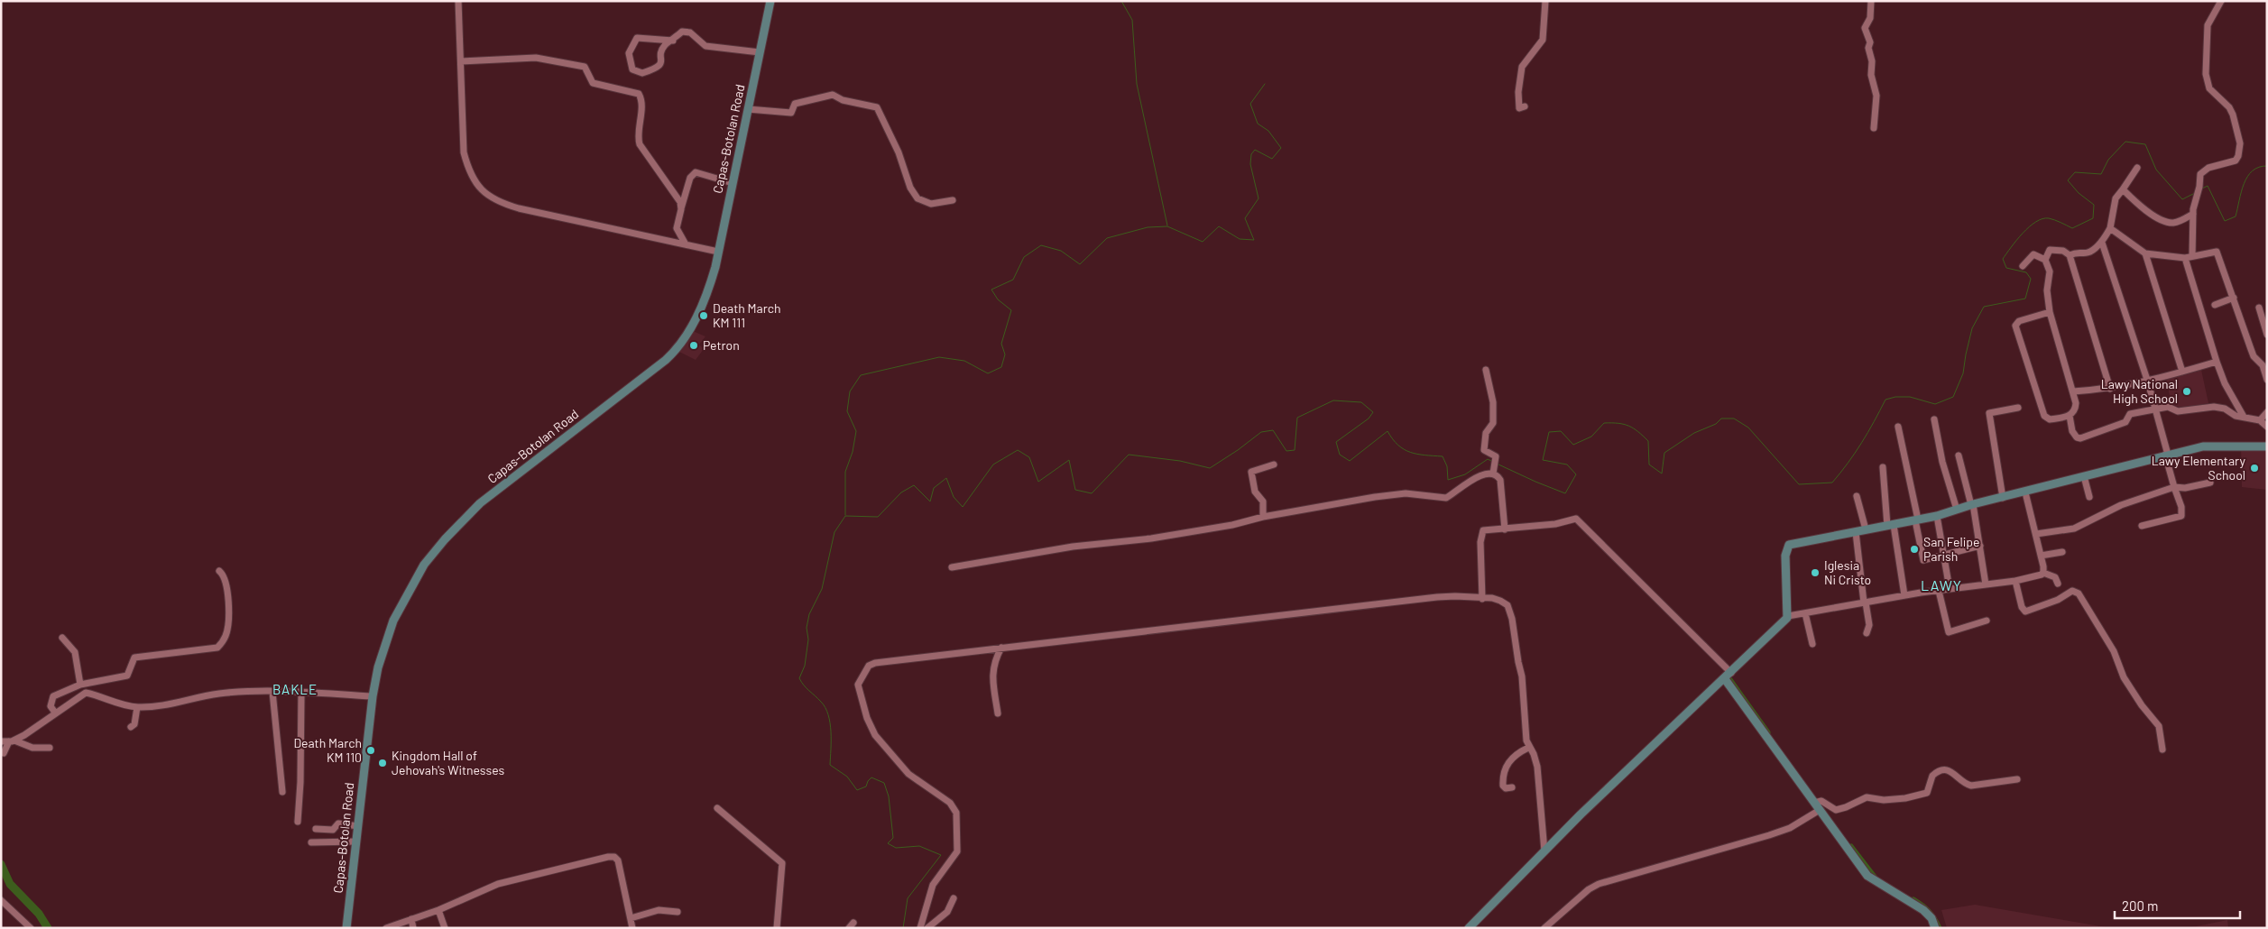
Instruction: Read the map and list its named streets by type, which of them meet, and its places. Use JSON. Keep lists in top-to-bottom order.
{
  "streets": {
    "main road": ["Capas-Botolan Road"]
  },
  "districts": ["LAWY", "BAKLE"],
  "places": [
    "Death March KM 111",
    "Petron",
    "Lawy National High School",
    "Lawy Elementary School",
    "San Felipe Parish",
    "Iglesia Ni Cristo",
    "Death March KM 110",
    "Kingdom Hall of Jehovah's Witnesses"
  ],
  "scale_bar": "200 m"
}
